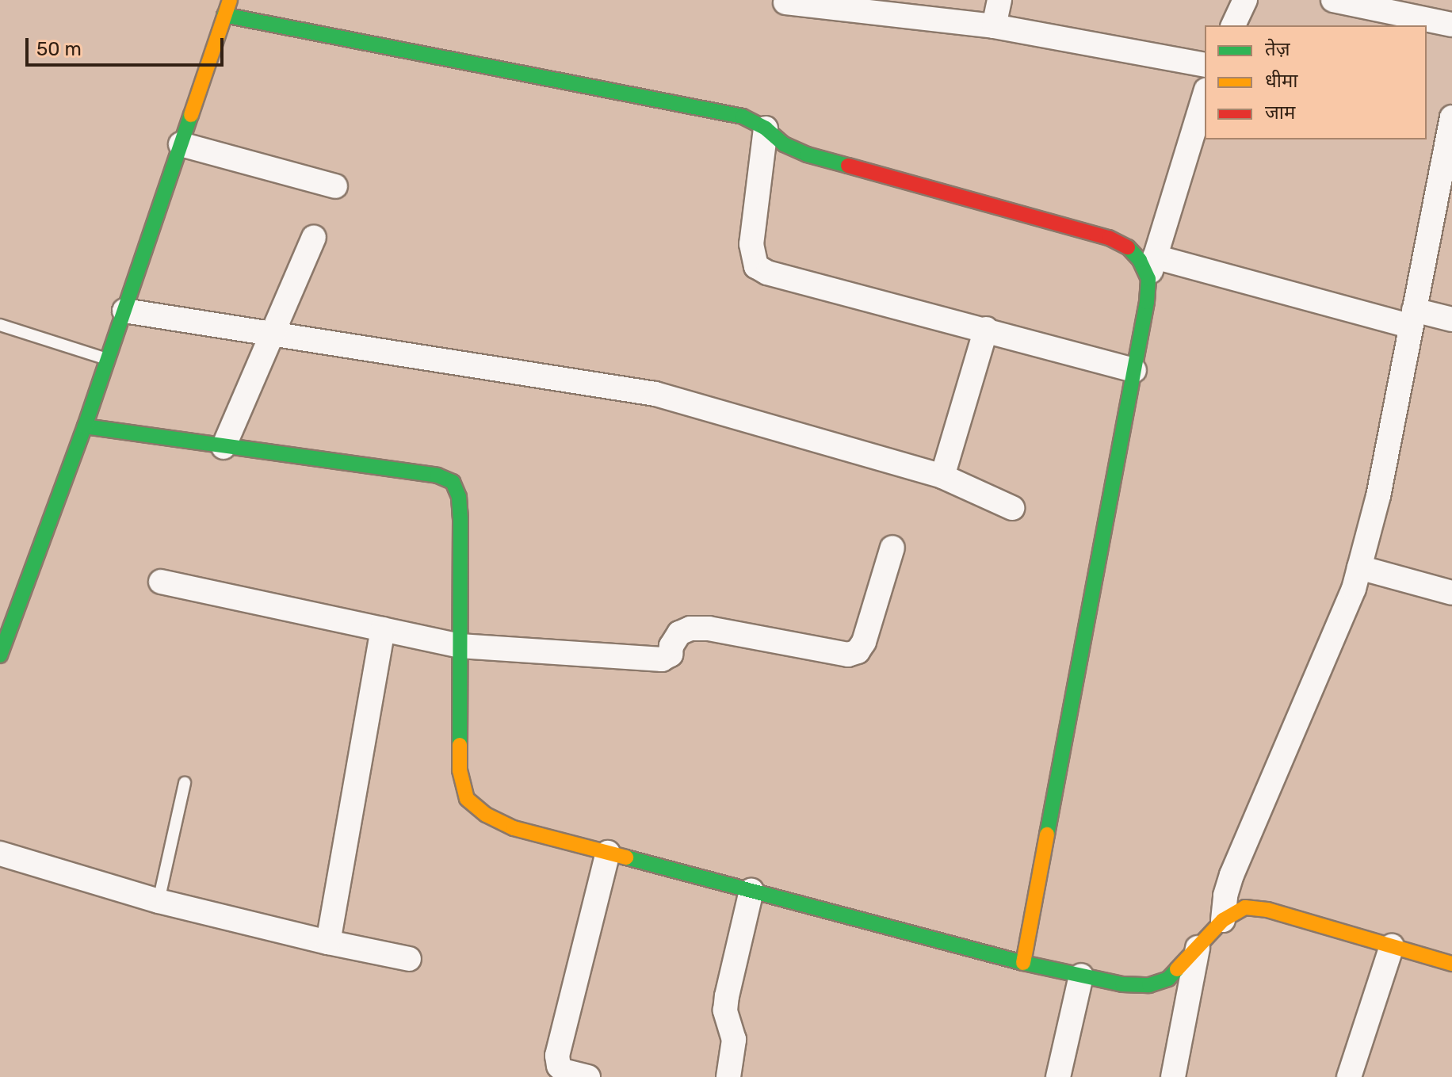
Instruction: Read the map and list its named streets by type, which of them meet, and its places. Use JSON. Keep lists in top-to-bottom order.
{
  "legend": ["तेज़", "धीमा", "जाम"],
  "scale_bar": "50 m"
}
